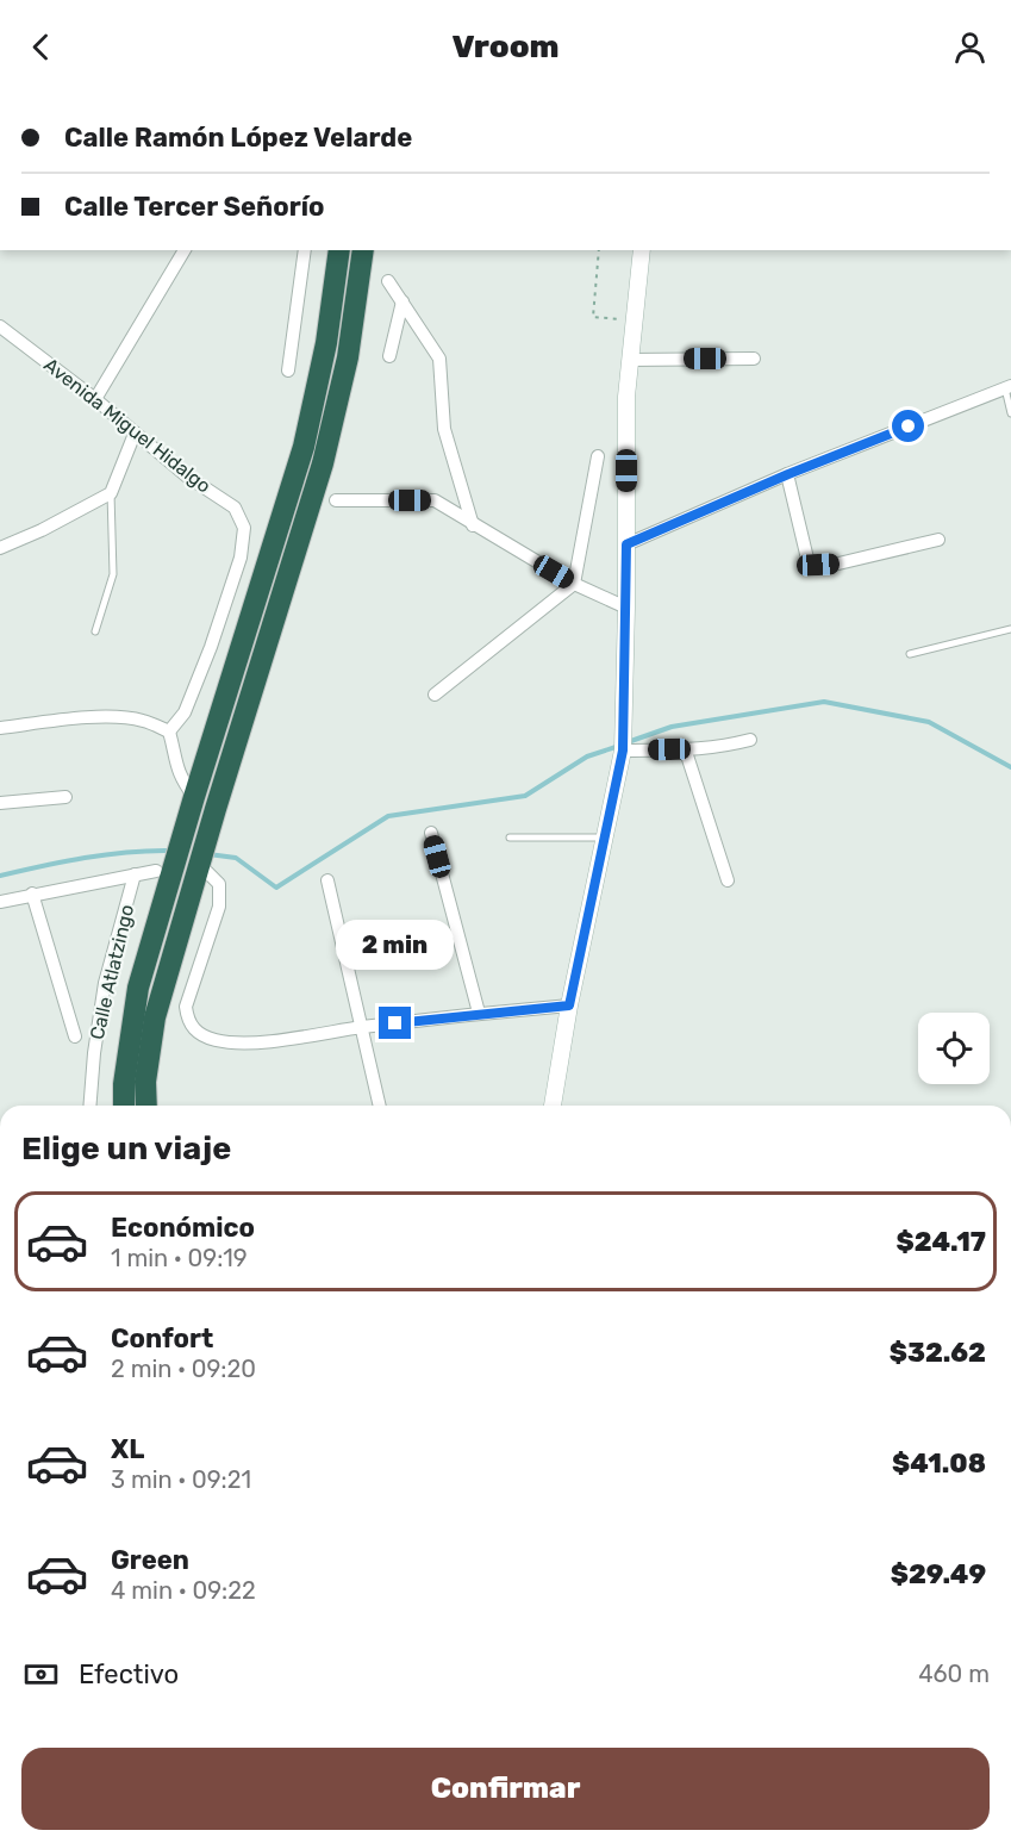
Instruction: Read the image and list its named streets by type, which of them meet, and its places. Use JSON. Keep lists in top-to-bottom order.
{
  "streets": {
    "street": ["Avenida Miguel Hidalgo", "Calle Atlatzingo"]
  },
  "page": {
    "header": "Vroom",
    "banner": ["Calle Ramón López Velarde", "Calle Tercer Señorío"],
    "bubble": "2 min",
    "heading": "Elige un viaje",
    "list": [
      {
        "name": "Económico",
        "note": "1 min · 09:19",
        "value": "$24.17"
      },
      {
        "name": "Confort",
        "note": "2 min · 09:20",
        "value": "$32.62"
      },
      {
        "name": "XL",
        "note": "3 min · 09:21",
        "value": "$41.08"
      },
      {
        "name": "Green",
        "note": "4 min · 09:22",
        "value": "$29.49"
      }
    ],
    "pay": ["Efectivo", "460 m"],
    "buttons": "Confirmar"
  }
}
